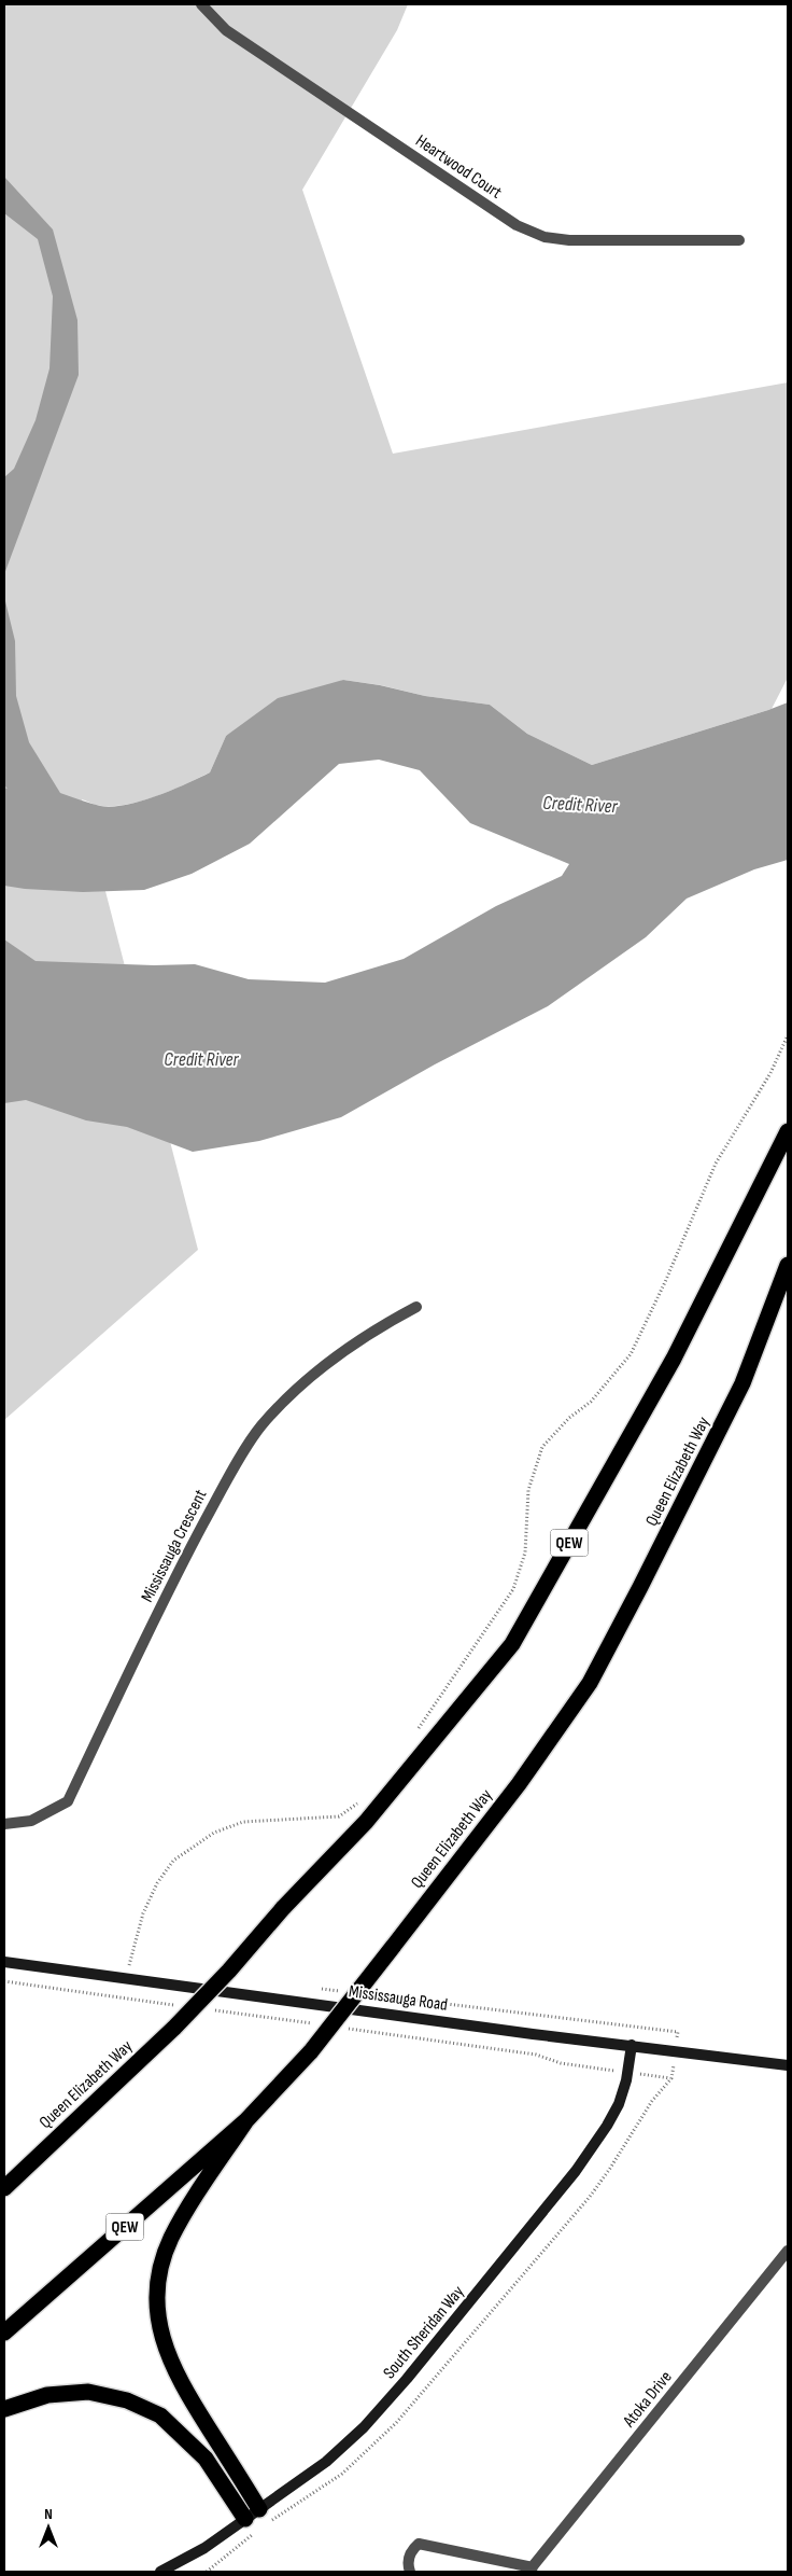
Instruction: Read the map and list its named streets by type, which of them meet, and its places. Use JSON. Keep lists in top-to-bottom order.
{
  "streets": {
    "highway": ["Queen Elizabeth Way", "QEW"],
    "main road": ["Mississauga Road", "South Sheridan Way"],
    "street": ["Heartwood Court", "Mississauga Crescent", "Atoka Drive"]
  },
  "crossings": [
    ["Mississauga Road", "South Sheridan Way"]
  ],
  "water": ["Credit River"],
  "north": "top"
}
